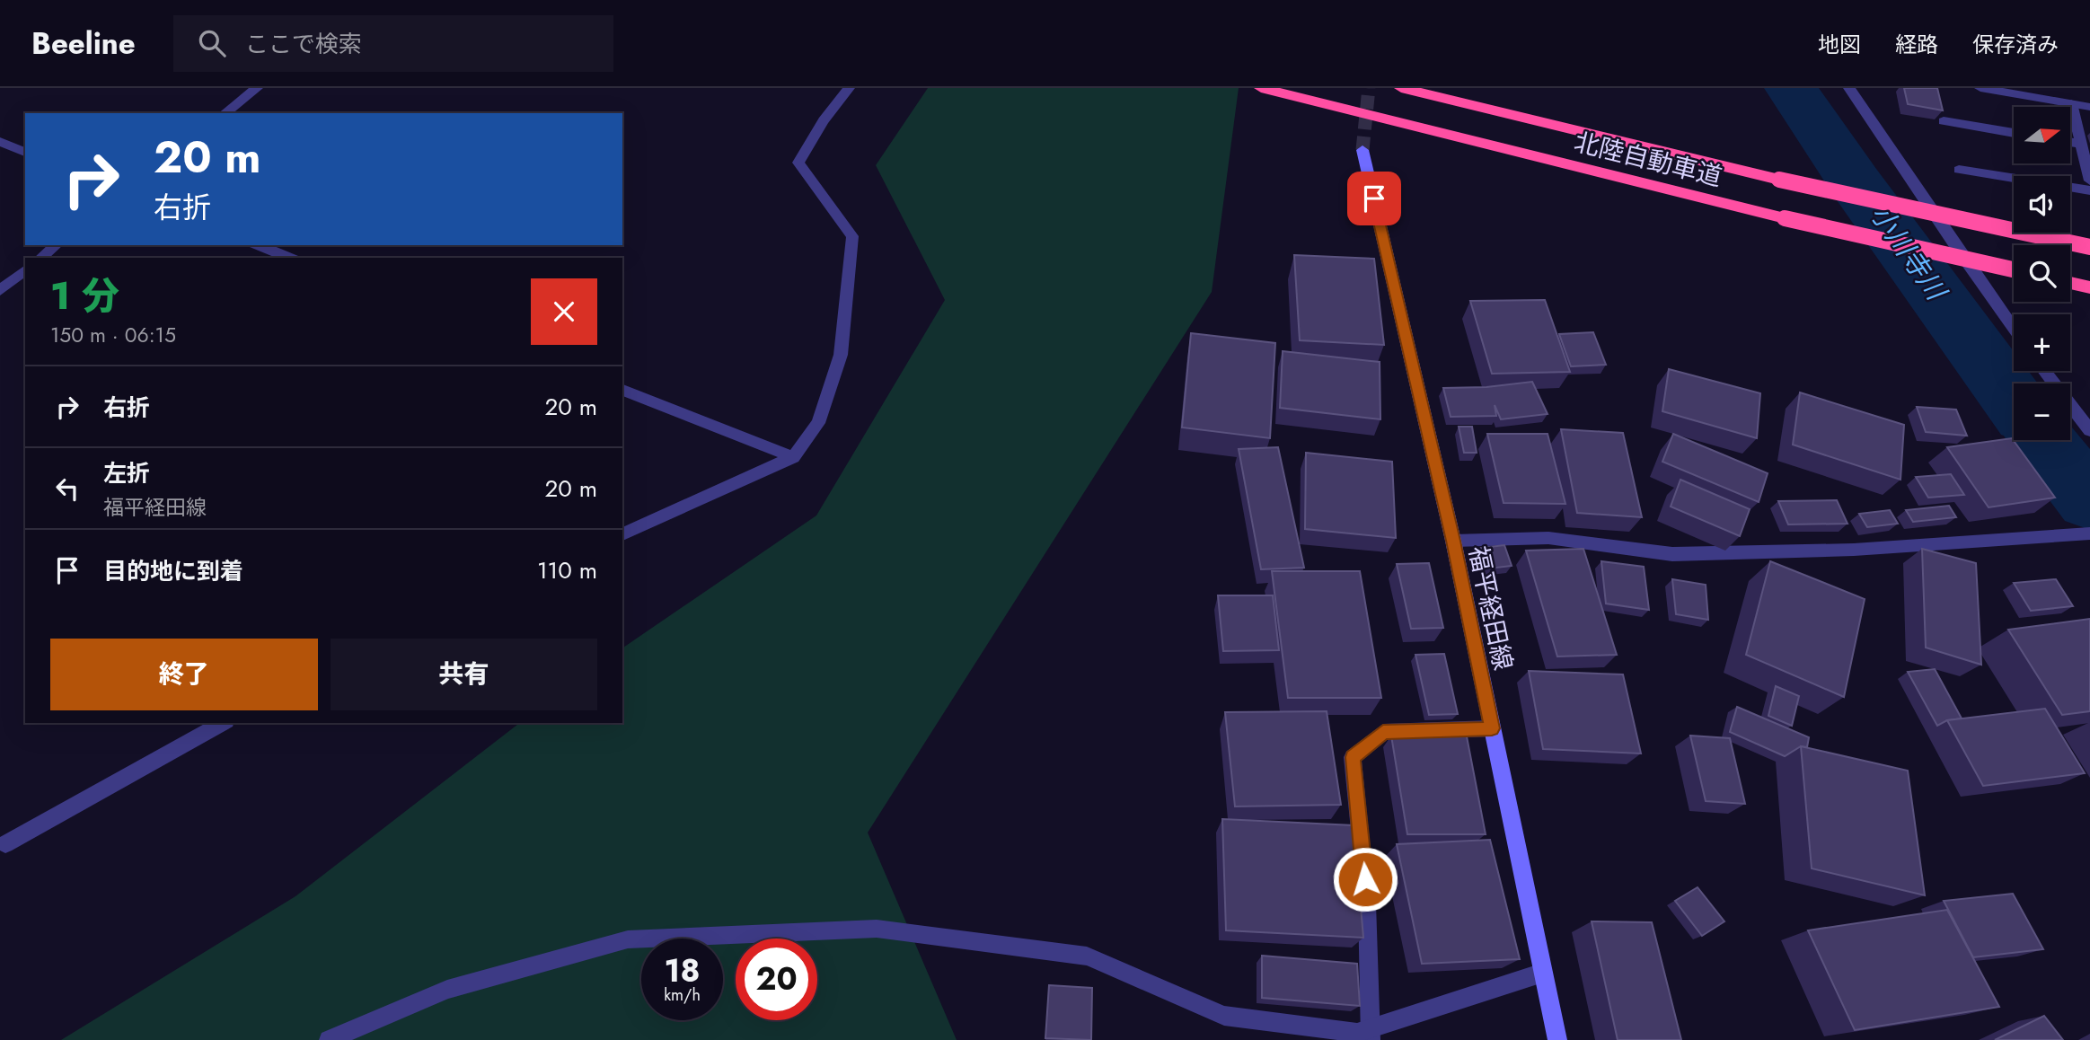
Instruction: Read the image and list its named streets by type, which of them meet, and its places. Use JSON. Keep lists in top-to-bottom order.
{
  "streets": {
    "highway": ["北陸自動車道"],
    "main road": ["福平経田線"]
  },
  "water": ["小川寺川"],
  "north": "right",
  "page": {
    "header": "Beeline",
    "search": "ここで検索",
    "nav": ["地図", "経路", "保存済み"],
    "map_buttons": ["+", "−"],
    "turn": ["20 m", "右折"],
    "heading": ["1 分", "150 m · 06:15"],
    "list": [
      {
        "name": "右折",
        "value": "20 m"
      },
      {
        "name": "左折",
        "note": "福平経田線",
        "value": "20 m"
      },
      {
        "name": "目的地に到着",
        "value": "110 m"
      }
    ],
    "buttons": ["終了", "共有"],
    "speed": "18 km/h",
    "limit": "20"
  }
}
